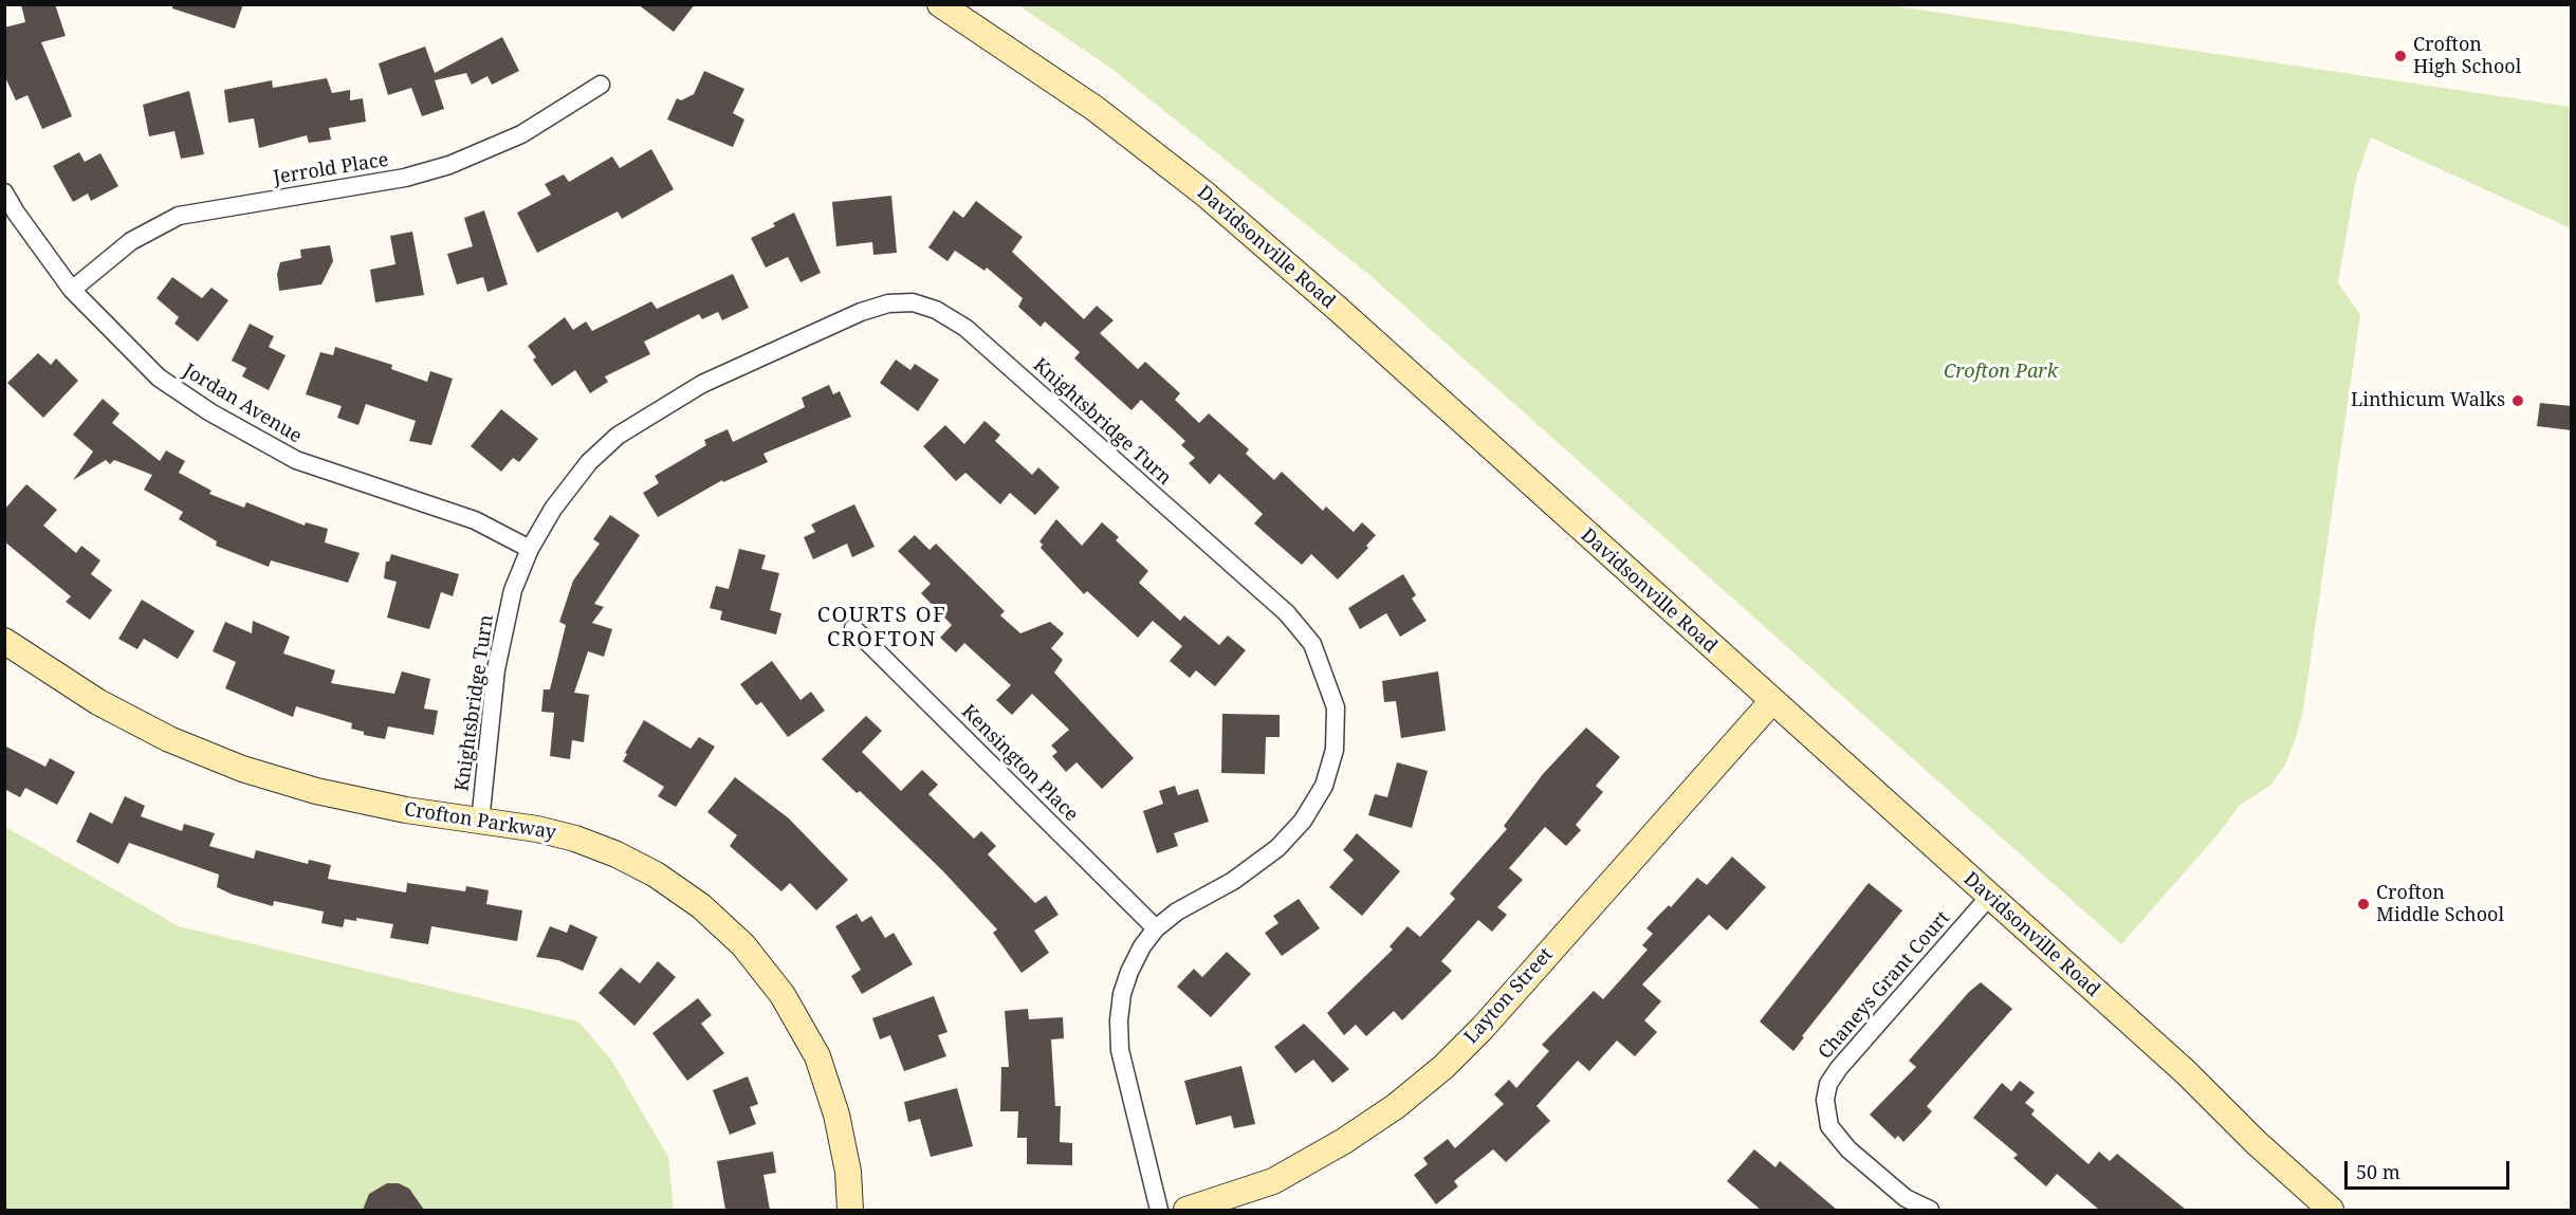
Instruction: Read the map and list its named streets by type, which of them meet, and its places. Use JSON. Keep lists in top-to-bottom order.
{
  "streets": {
    "street": [
      "Jerrold Place",
      "Davidsonville Road",
      "Jordan Avenue",
      "Knightsbridge Turn",
      "Kensington Place",
      "Crofton Parkway",
      "Chaneys Grant Court",
      "Layton Street"
    ]
  },
  "crossings": [
    ["Jerrold Place", "Jordan Avenue"],
    ["Davidsonville Road", "Chaneys Grant Court"],
    ["Davidsonville Road", "Layton Street"],
    ["Jordan Avenue", "Knightsbridge Turn"],
    ["Knightsbridge Turn", "Kensington Place"],
    ["Knightsbridge Turn", "Crofton Parkway"]
  ],
  "districts": ["COURTS OF CROFTON"],
  "parks": ["Crofton Park"],
  "places": ["Crofton High School", "Linthicum Walks", "Crofton Middle School"],
  "scale_bar": "50 m"
}
